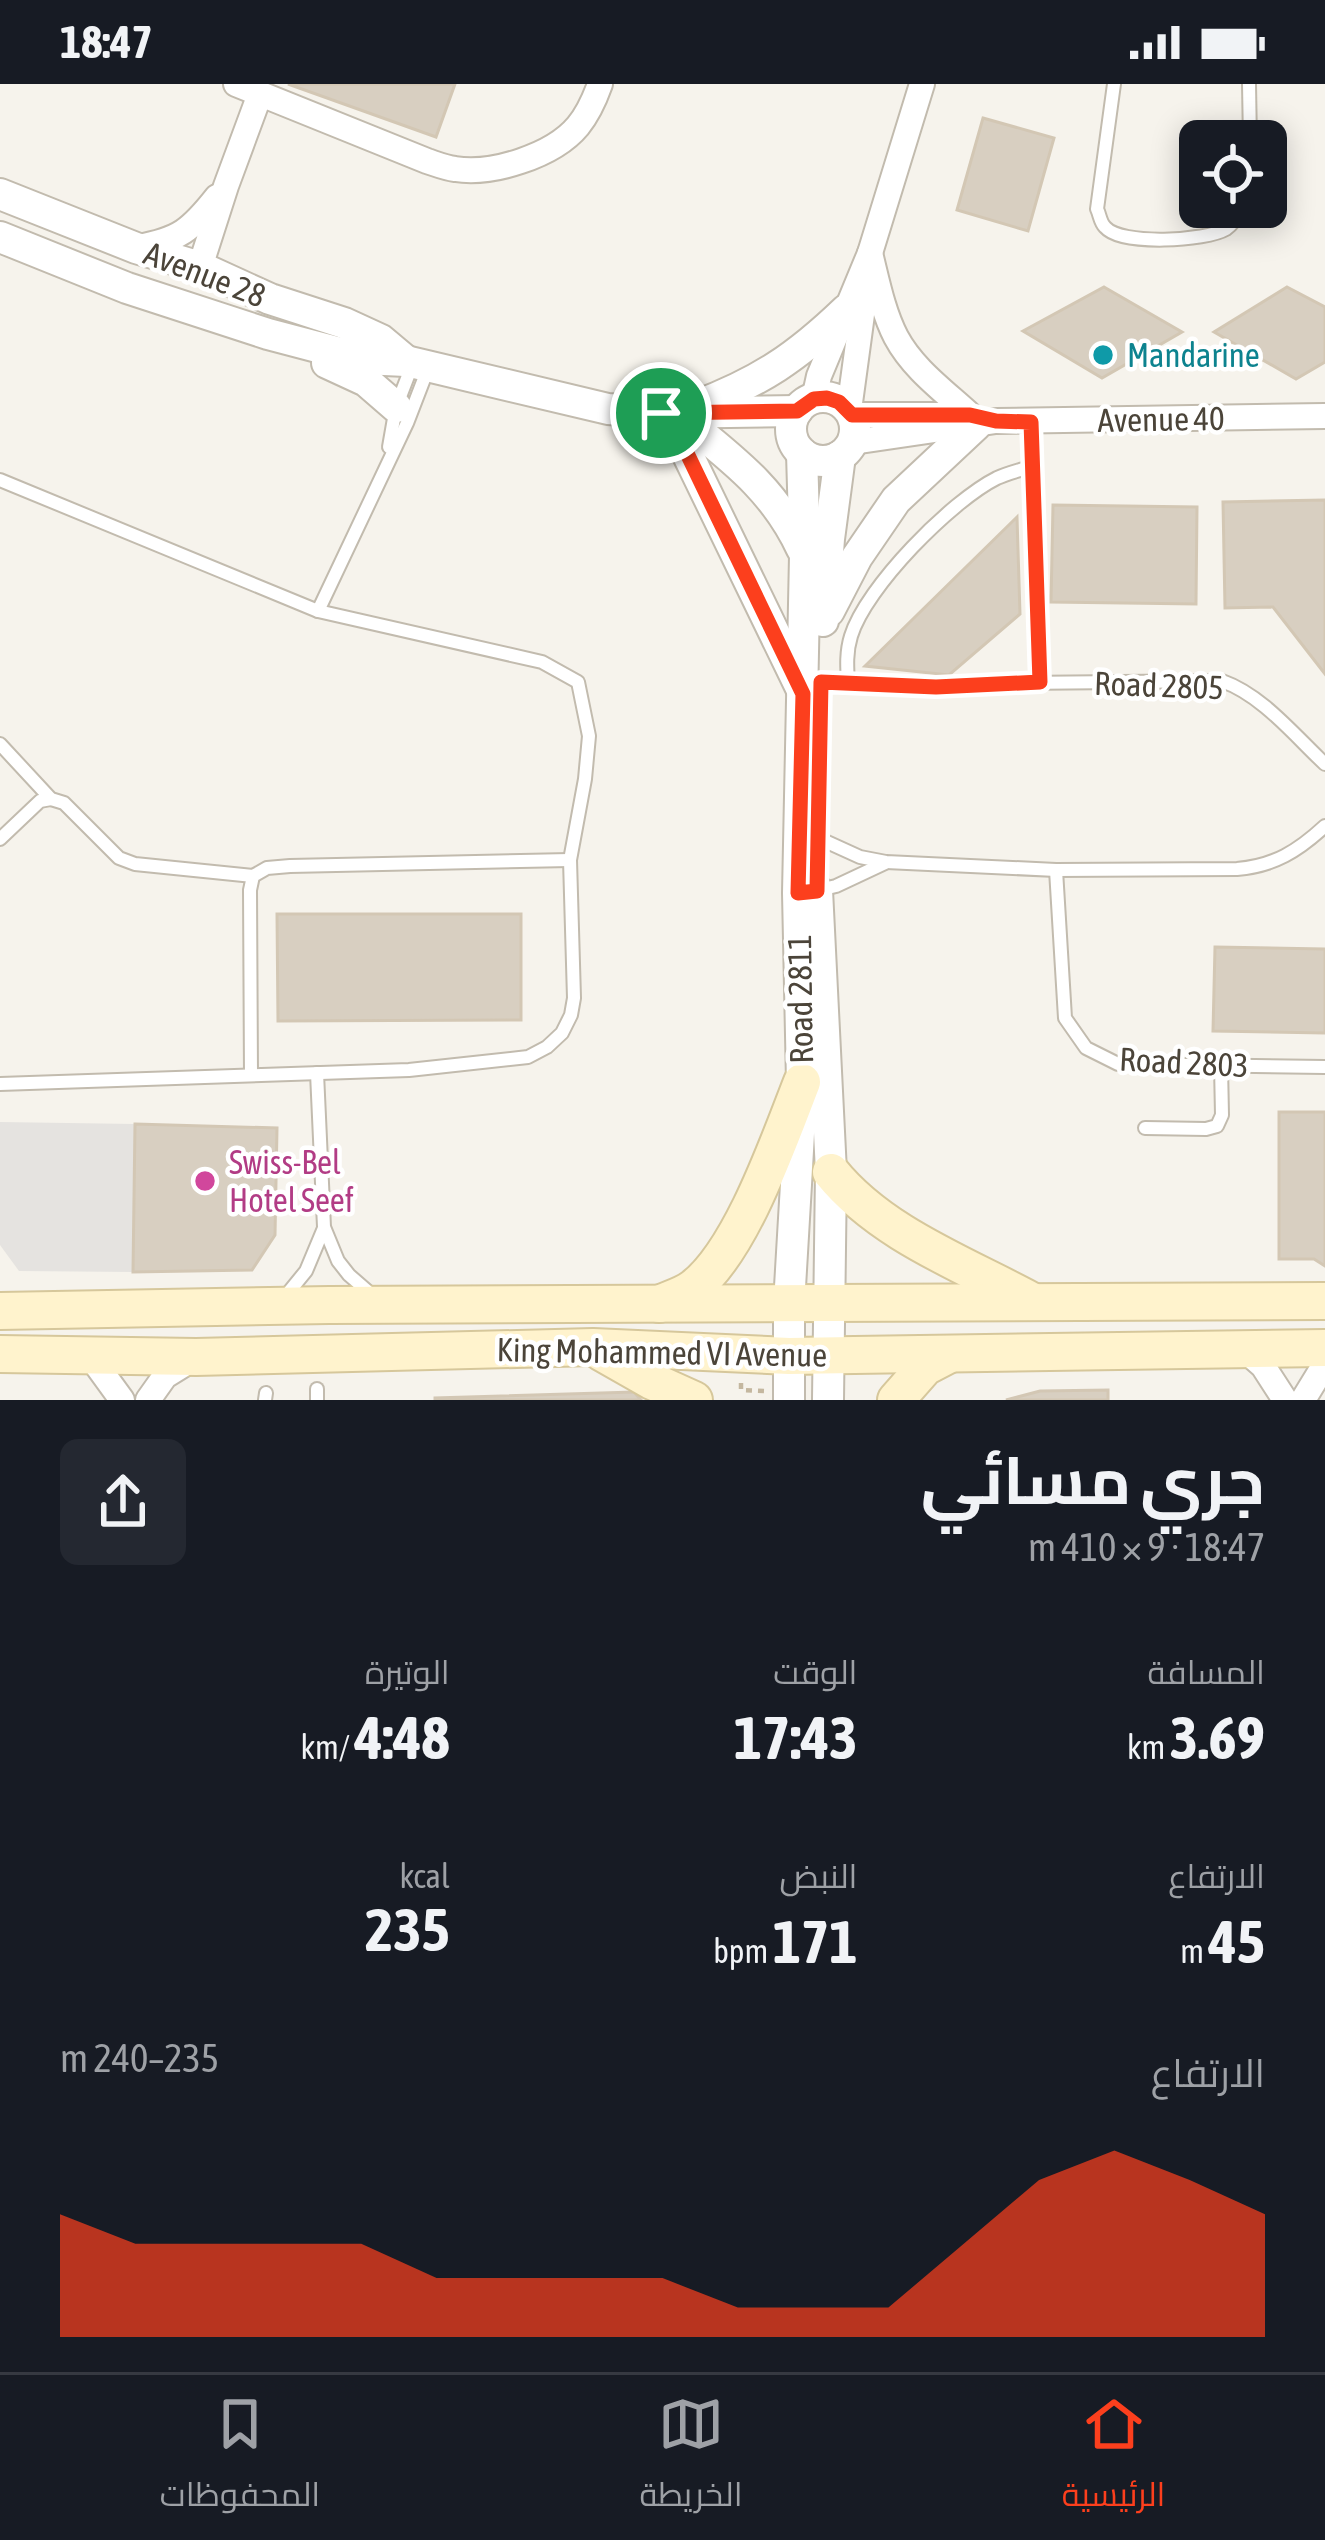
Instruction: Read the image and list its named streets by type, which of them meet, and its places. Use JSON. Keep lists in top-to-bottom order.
{
  "streets": {
    "main road": ["King Mohammed VI Avenue"],
    "street": ["Avenue 28", "Avenue 40", "Road 2811"],
    "lane": ["Road 2805", "Road 2803"]
  },
  "crossings": [
    ["Avenue 28", "Road 2811"],
    ["Avenue 40", "Road 2811"],
    ["Road 2805", "Road 2811"],
    ["Road 2811", "King Mohammed VI Avenue"]
  ],
  "places": ["Mandarine", "Swiss-Bel Hotel Seef"],
  "page": {
    "status": "18:47",
    "heading": ["جري مسائي", "18:47 · 9 × 410 m"],
    "stats": [
      ["المسافة", "3.69 km"],
      ["الوقت", "17:43"],
      ["الوتيرة", "4:48 /km"],
      ["الارتفاع", "45 m"],
      ["النبض", "171 bpm"],
      ["kcal", "235"]
    ],
    "chart": ["الارتفاع", "235–240 m"],
    "tabs": ["الرئيسية", "الخريطة", "المحفوظات"]
  }
}
